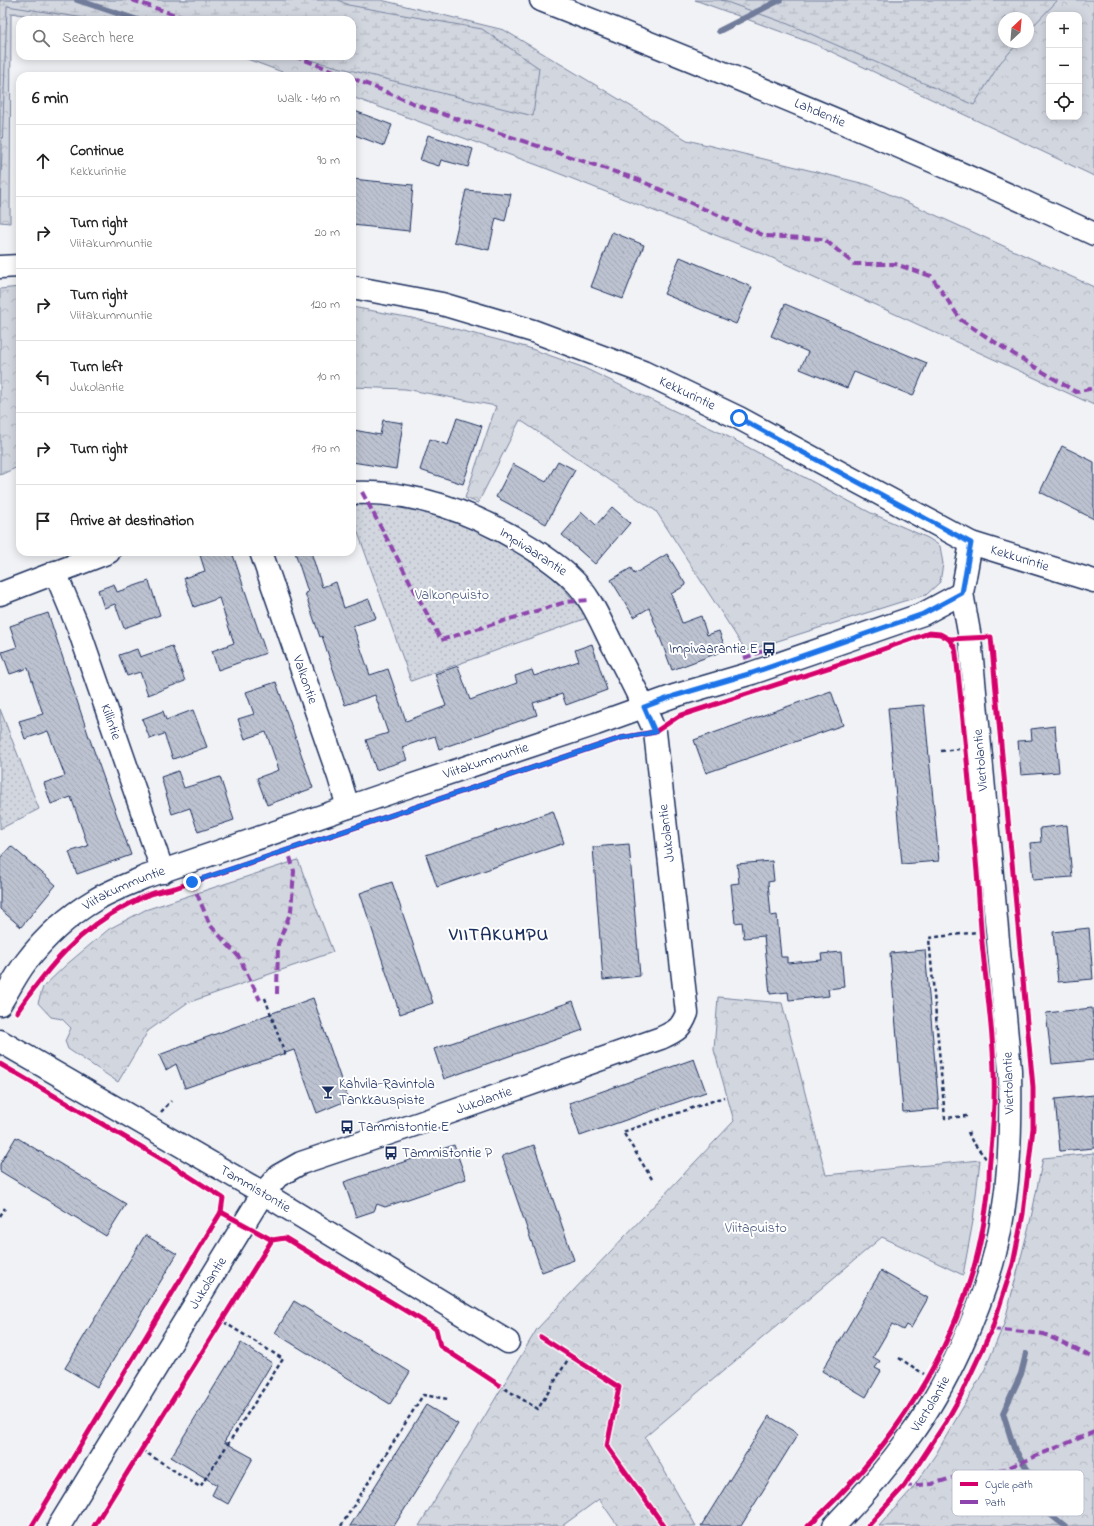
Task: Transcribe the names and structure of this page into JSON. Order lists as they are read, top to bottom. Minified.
{"streets":{"main road":["Lahdentie","Kekkurintie","Impivaarantie","Valkontie","Killintie","Viertolantie","Viitakummuntie","Jukolantie","Tammistontie"]},"crossings":[["Impivaarantie","Viitakummuntie"],["Impivaarantie","Jukolantie"],["Valkontie","Viitakummuntie"],["Killintie","Viitakummuntie"],["Viertolantie","Viitakummuntie"],["Viitakummuntie","Jukolantie"],["Jukolantie","Tammistontie"]],"districts":["VIITAKUMPU"],"parks":["Valkonpuisto","Viitapuisto"],"places":{"bus stop":["Impivaarantie E","Tammistontie E","Tammistontie P"],"bar":["Kahvila-Ravintola Tankkauspiste"]},"legend":["Cycle path","Path"],"north":"top right","page":{"map_buttons":["+","−"],"search":"Search here","heading":["6 min","Walk · 410 m"],"list":[["Continue","Kekkurintie","90 m"],["Turn right","Viitakummuntie","20 m"],["Turn right","Viitakummuntie","120 m"],["Turn left","Jukolantie","10 m"],["Turn right","170 m"],"Arrive at destination"]}}
